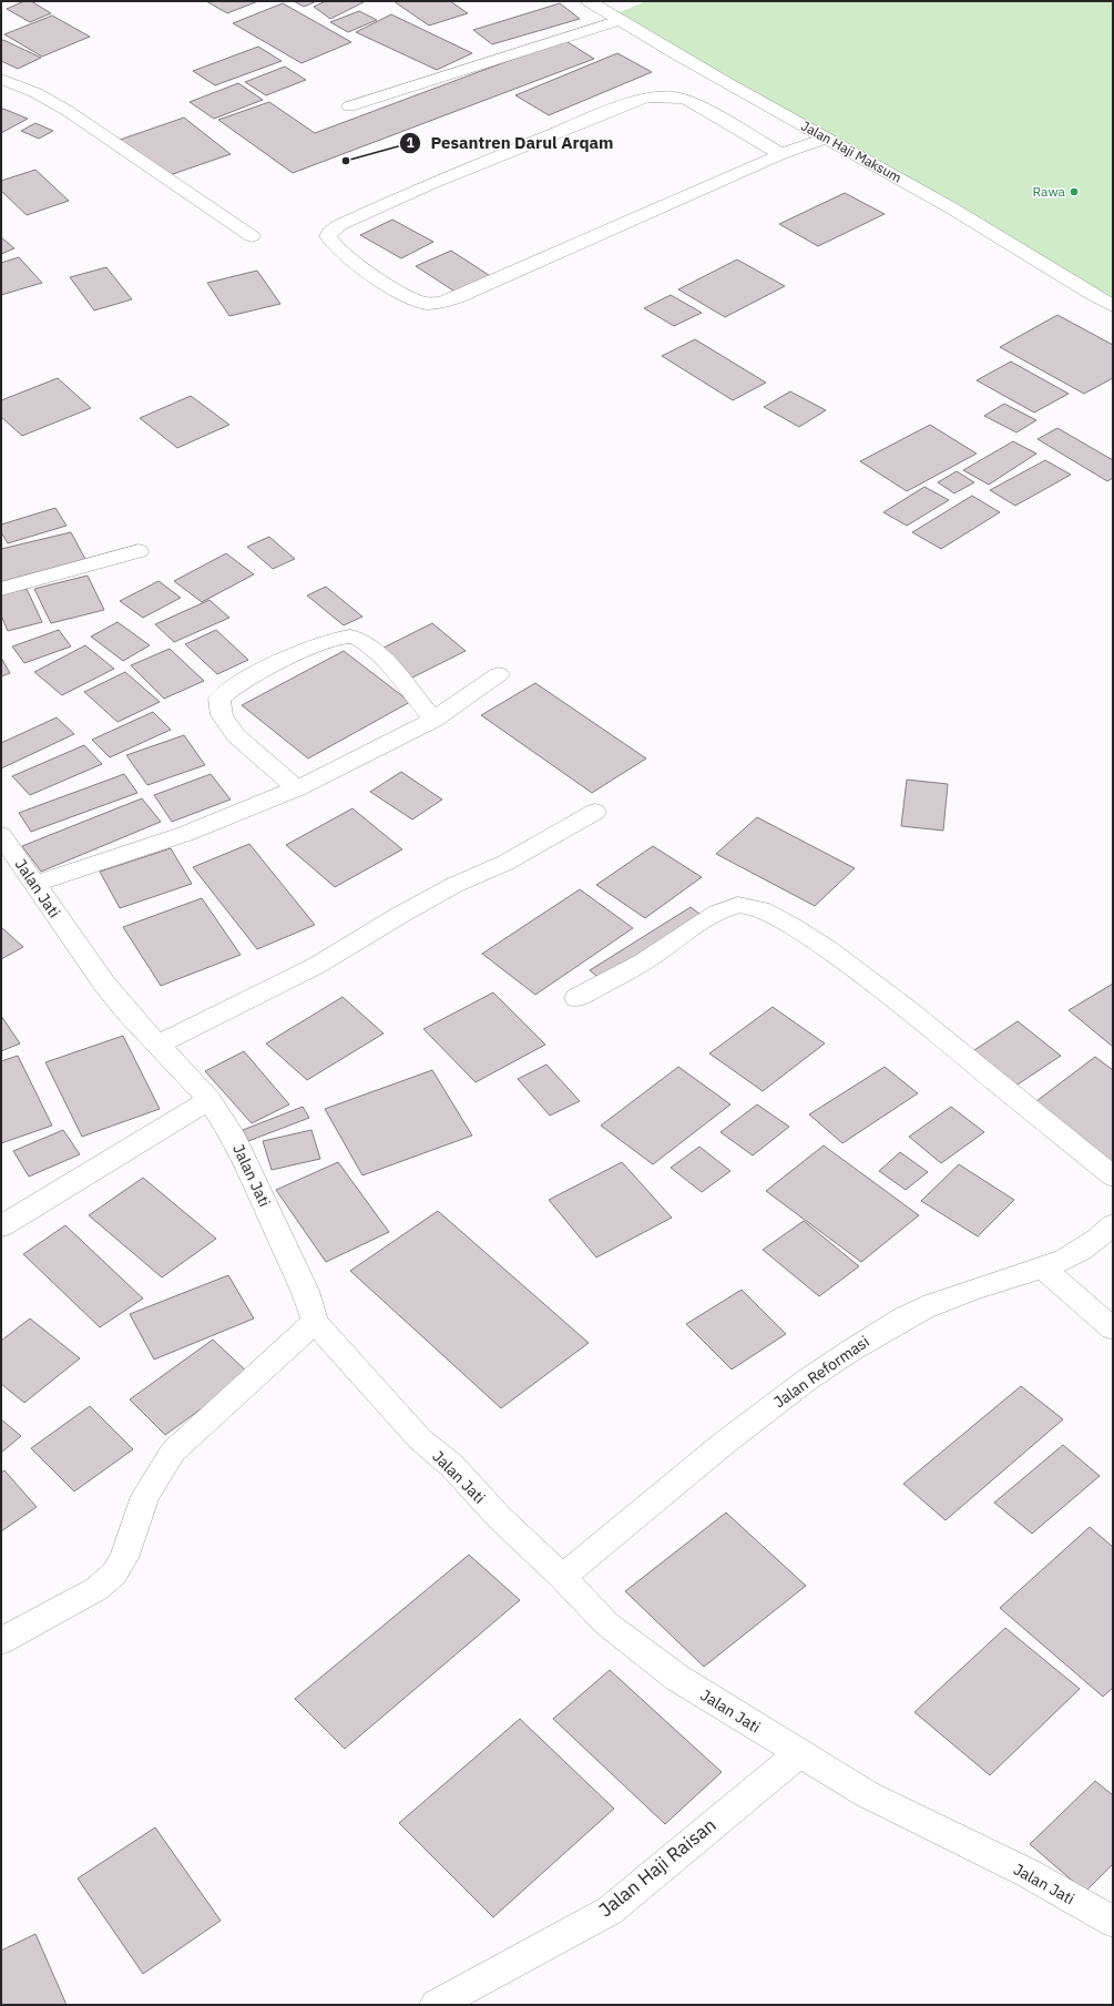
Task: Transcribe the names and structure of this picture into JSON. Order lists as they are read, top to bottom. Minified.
{"streets":{"street":["Jalan Haji Maksum","Jalan Jati","Jalan Reformasi","Jalan Haji Raisan"]},"crossings":[["Jalan Jati","Jalan Reformasi"],["Jalan Jati","Jalan Haji Raisan"]],"places":["Pesantren Darul Arqam","Rawa"]}
